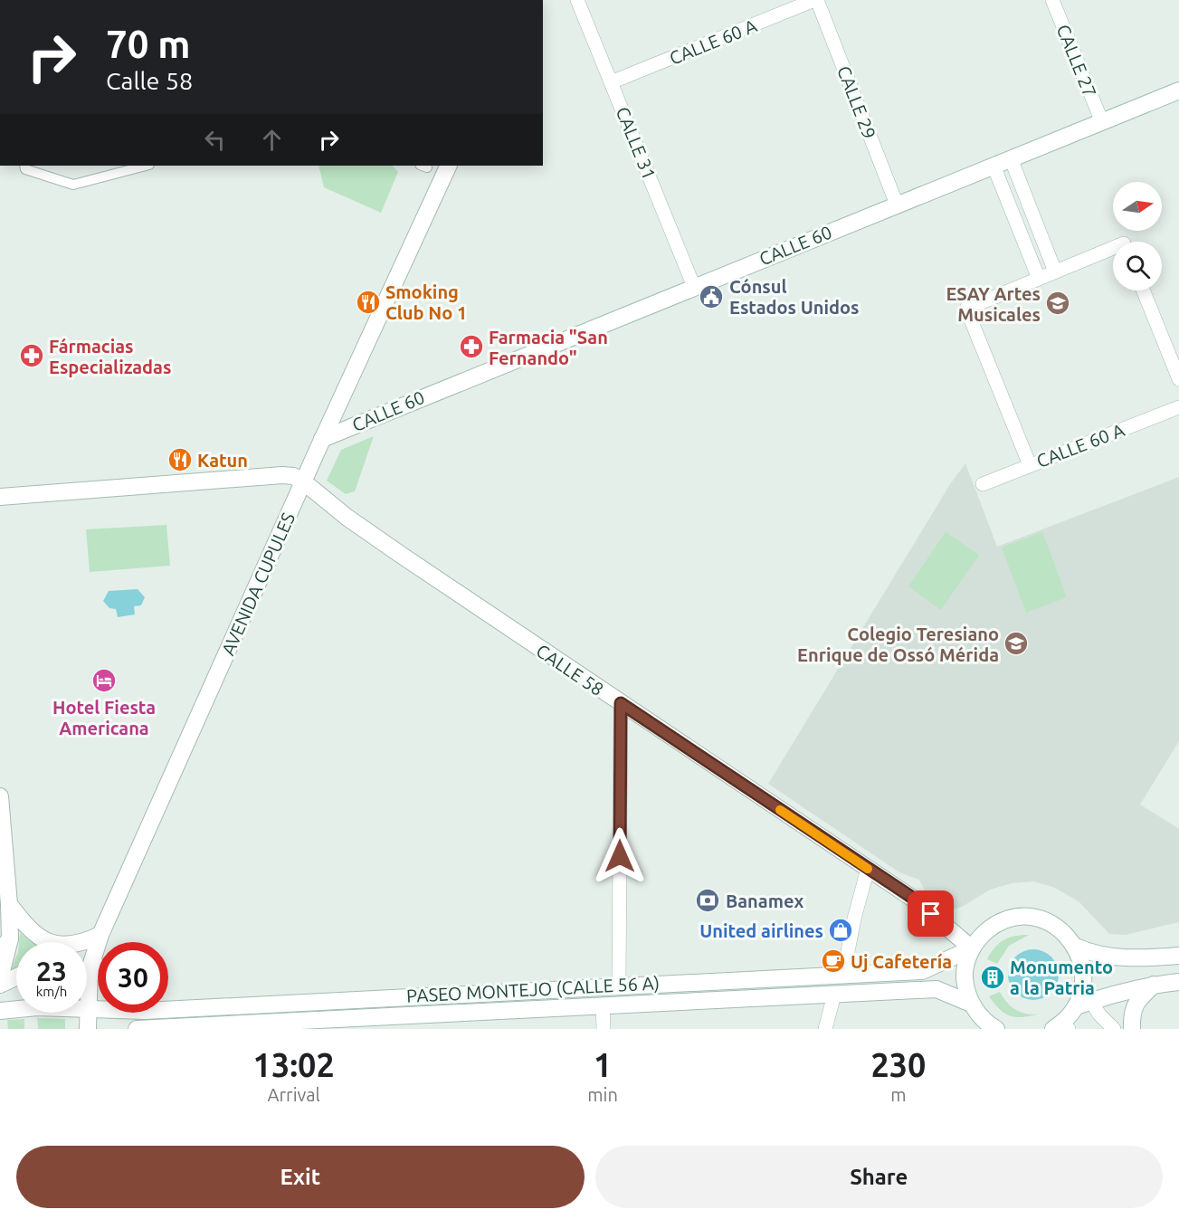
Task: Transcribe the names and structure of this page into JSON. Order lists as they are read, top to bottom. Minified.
{"streets":{"main road":["CALLE 60","AVENIDA CUPULES","CALLE 58","PASEO MONTEJO (CALLE 56 A)"],"street":["CALLE 60 A","CALLE 27","CALLE 29","CALLE 31"]},"crossings":[["CALLE 60 A","CALLE 29"],["CALLE 60 A","CALLE 31"],["CALLE 27","CALLE 60"],["CALLE 29","CALLE 60"],["CALLE 31","CALLE 60"],["CALLE 60","AVENIDA CUPULES"],["AVENIDA CUPULES","CALLE 58"],["AVENIDA CUPULES","PASEO MONTEJO (CALLE 56 A)"],["CALLE 58","PASEO MONTEJO (CALLE 56 A)"]],"places":{"public building":["Cónsul Estados Unidos"],"restaurant":["Smoking Club No 1","Katun"],"school or university":["ESAY Artes Musicales","Colegio Teresiano Enrique de Ossó Mérida"],"pharmacy":["Farmacia \"San Fernando\"","Fármacias Especializadas"],"hotel":["Hotel Fiesta Americana"],"bank":["Banamex"],"shop":["United airlines"],"cafe":["Uj Cafetería"],"building":["Monumento a la Patria"]},"north":"right","page":{"turn":["70 m","Calle 58"],"speed":"23 km/h","limit":"30","eta":["13:02","Arrival","1","min","230","m"],"buttons":["Exit","Share"]}}
